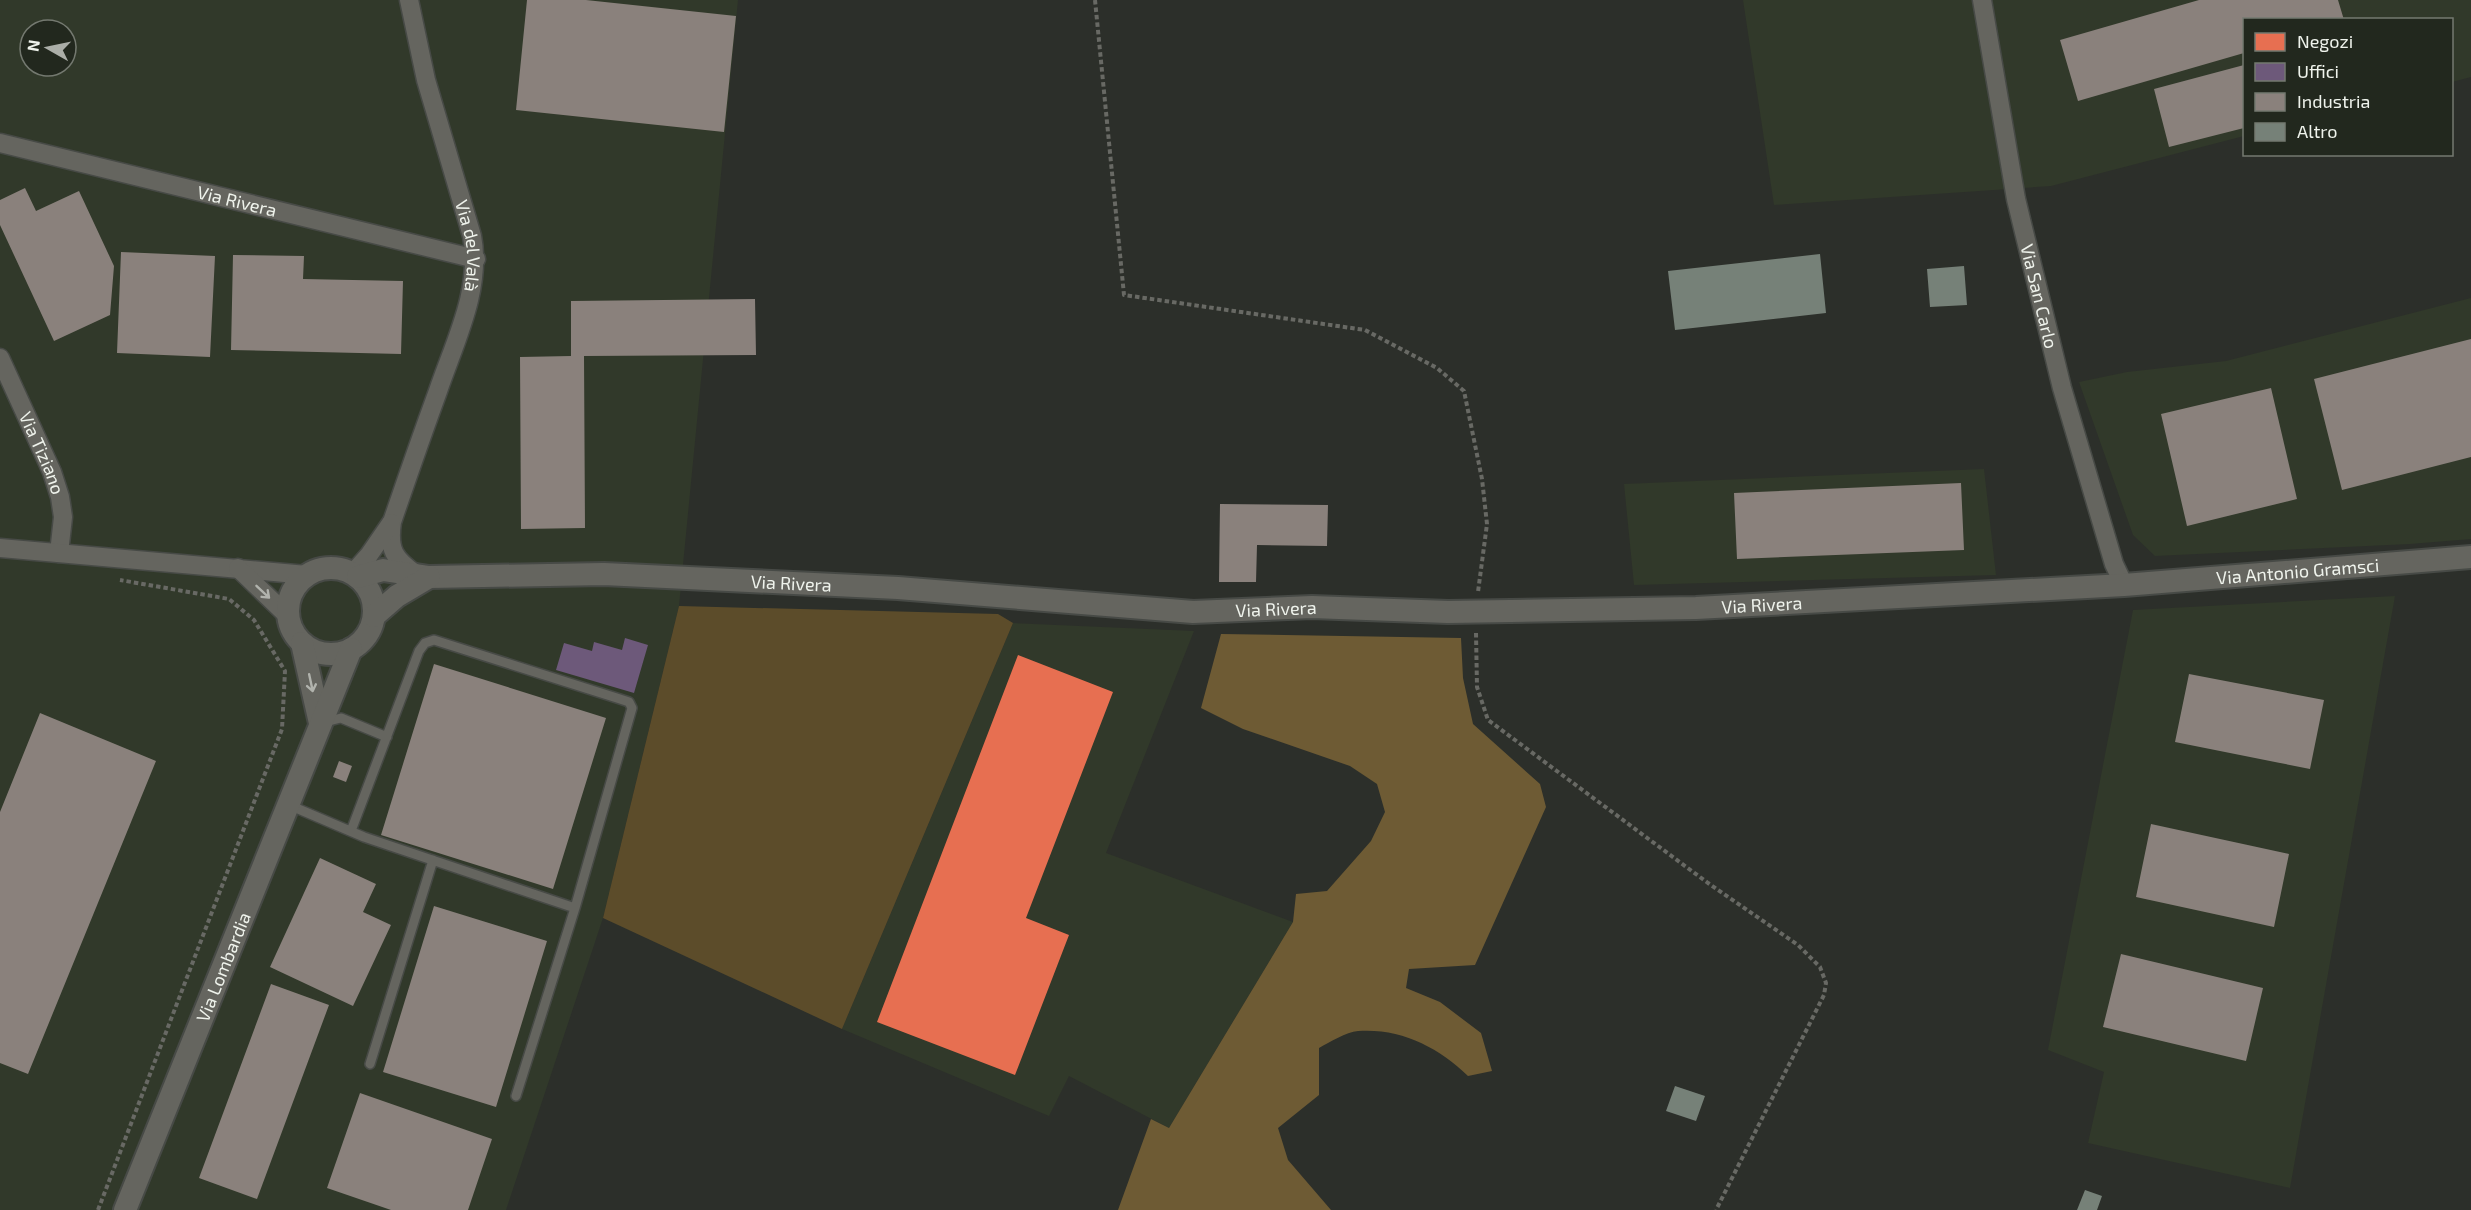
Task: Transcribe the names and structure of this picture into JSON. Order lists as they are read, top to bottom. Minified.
{"streets":{"street":["Via Rivera","Via del Valà","Via San Carlo","Via Tiziano","Via Antonio Gramsci","Via Lombardia"]},"crossings":[["Via Rivera","Via del Valà"],["Via Rivera","Via San Carlo"],["Via Rivera","Via Antonio Gramsci"],["Via Rivera","Via Lombardia"],["Via del Valà","Via Lombardia"],["Via San Carlo","Via Antonio Gramsci"]],"legend":["Negozi","Uffici","Industria","Altro"],"north":"left"}
